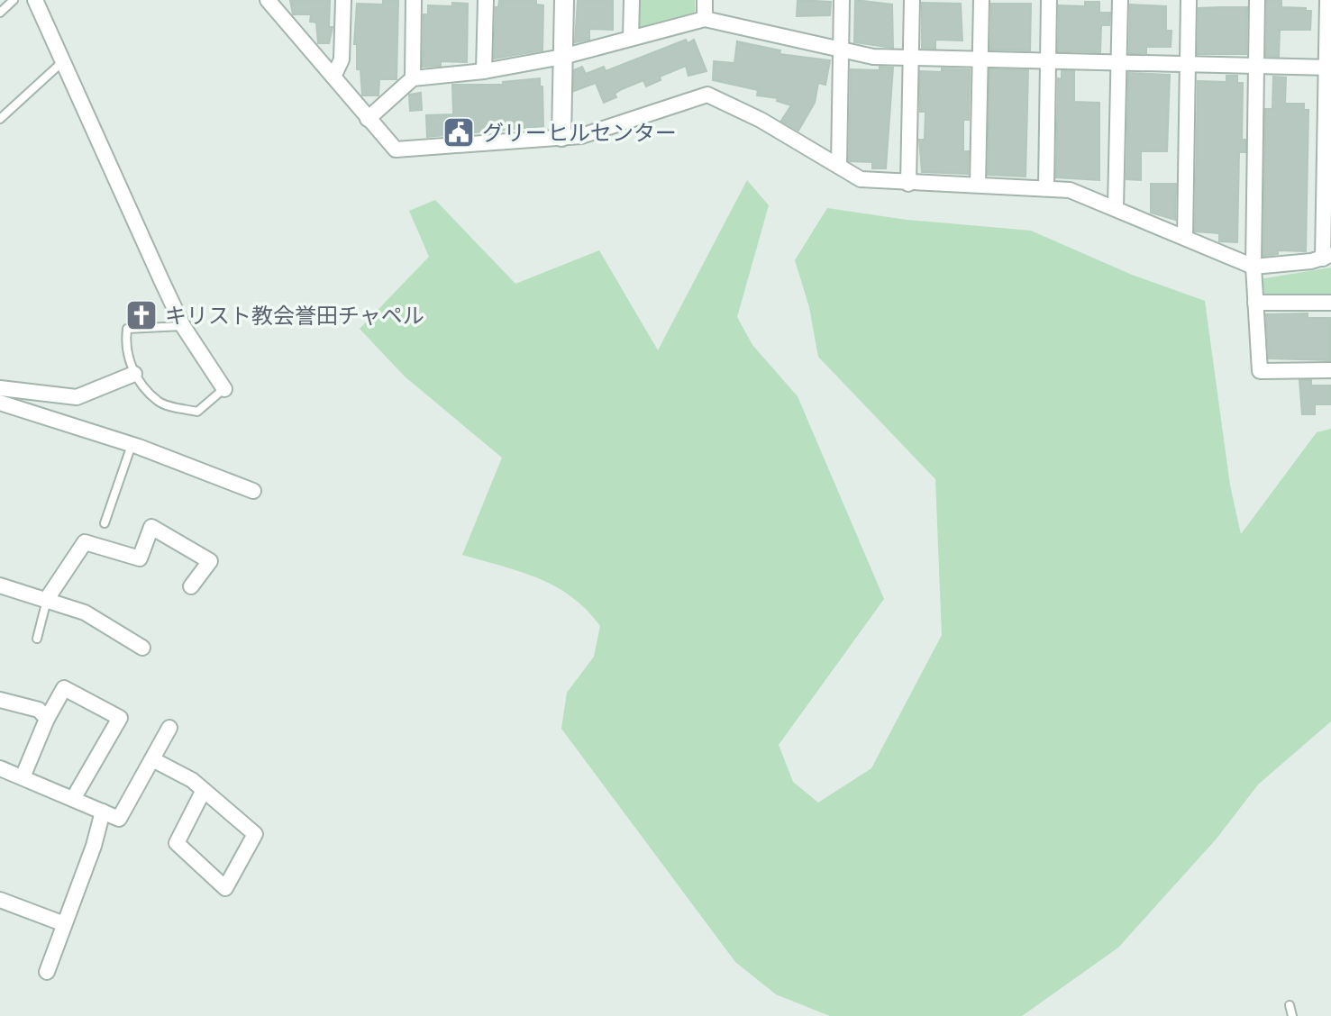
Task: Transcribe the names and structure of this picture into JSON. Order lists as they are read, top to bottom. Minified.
{"places":{"public building":["グリーヒルセンター"],"church":["キリスト教会誉田チャペル"]}}
